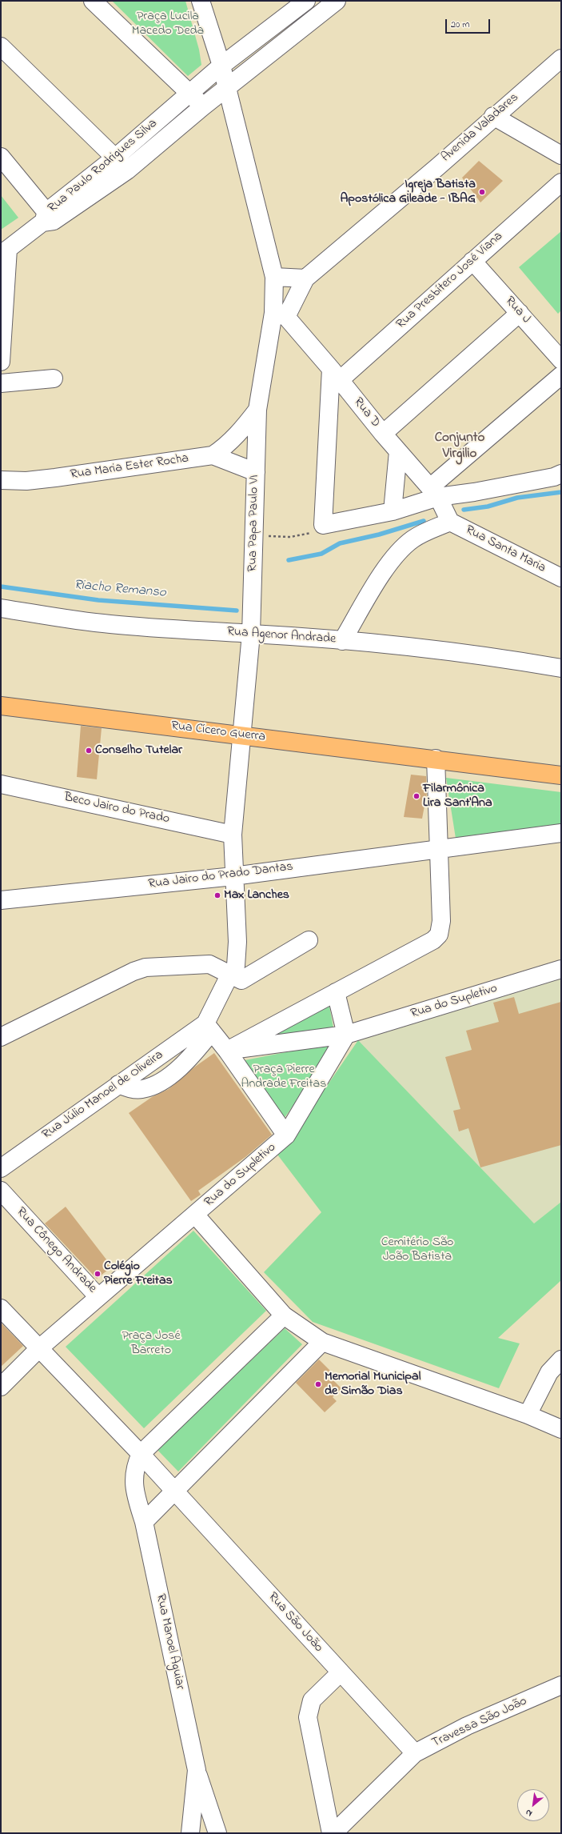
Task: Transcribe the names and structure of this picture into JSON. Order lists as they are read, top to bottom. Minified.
{"streets":{"main road":["Rua Cícero Guerra"],"street":["Avenida Valadares","Rua Paulo Rodrigues Silva","Rua Presbítero José Viana","Rua J","Rua D","Rua Maria Ester Rocha","Rua Papa Paulo VI","Rua Santa Maria","Rua Agenor Andrade","Beco Jairo do Prado","Rua Jairo do Prado Dantas","Rua do Supletivo","Rua Júlio Manoel de Oliveira","Rua Cônego Andrade","Rua São João","Rua Manoel Aguiar","Travessa São João"]},"crossings":[["Rua Presbítero José Viana","Rua J"],["Rua Presbítero José Viana","Rua D"],["Rua D","Rua Papa Paulo VI"],["Rua D","Rua Santa Maria"],["Rua Maria Ester Rocha","Rua Papa Paulo VI"],["Rua Papa Paulo VI","Rua Agenor Andrade"],["Rua Papa Paulo VI","Rua Cícero Guerra"],["Rua Papa Paulo VI","Beco Jairo do Prado"],["Rua Papa Paulo VI","Rua Jairo do Prado Dantas"],["Rua Papa Paulo VI","Rua Júlio Manoel de Oliveira"],["Rua São João","Travessa São João"]],"districts":["Conjunto Virgilio"],"water":["Riacho Remanso"],"parks":["Praça Lucila Macedo Deda","Praça Pierre Andrade Freitas","Cemitério São João Batista","Praça José Barreto"],"places":["Igreja Batista Apostólica Gileade - IBAG","Conselho Tutelar","Filarmônica Lira Sant'Ana","Max Lanches","Colégio Pierre Freitas","Memorial Municipal de Simão Dias"],"scale_bar":"20 m","north":"bottom left"}
